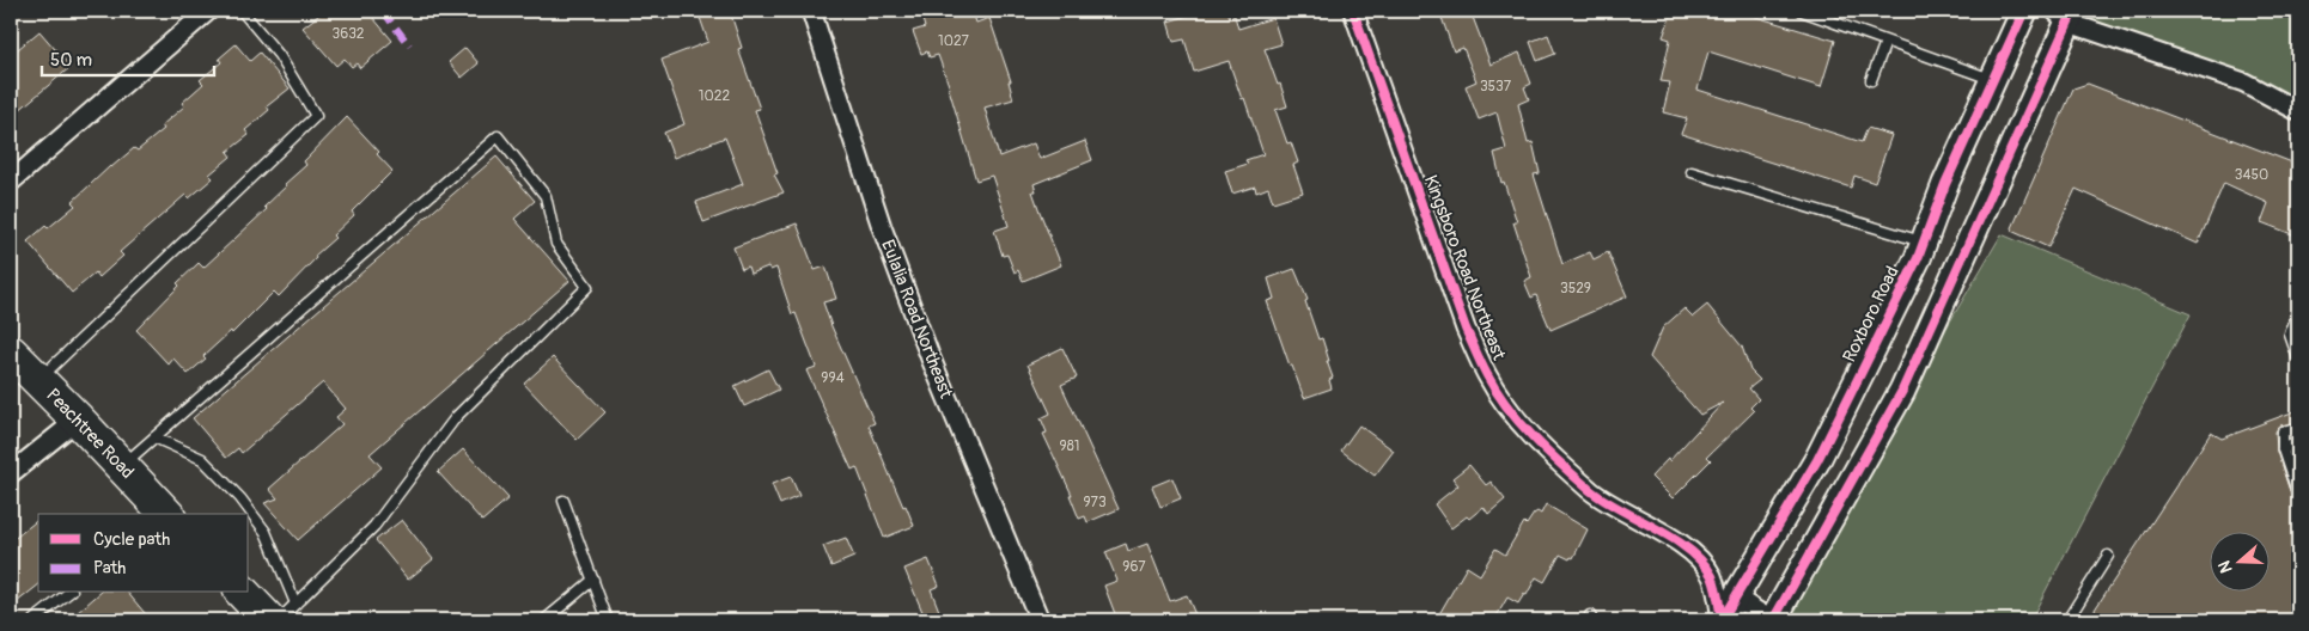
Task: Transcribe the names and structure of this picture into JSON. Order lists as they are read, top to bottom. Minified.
{"streets":{"highway":["Peachtree Road"],"main road":["Roxboro Road"],"street":["Kingsboro Road Northeast","Eulalia Road Northeast"]},"crossings":[["Kingsboro Road Northeast","Roxboro Road"]],"house_numbers":["3632","1027","3537","1022","3450","3529","994","981","973","967"],"legend":["Cycle path","Path"],"scale_bar":"50 m","north":"left"}
